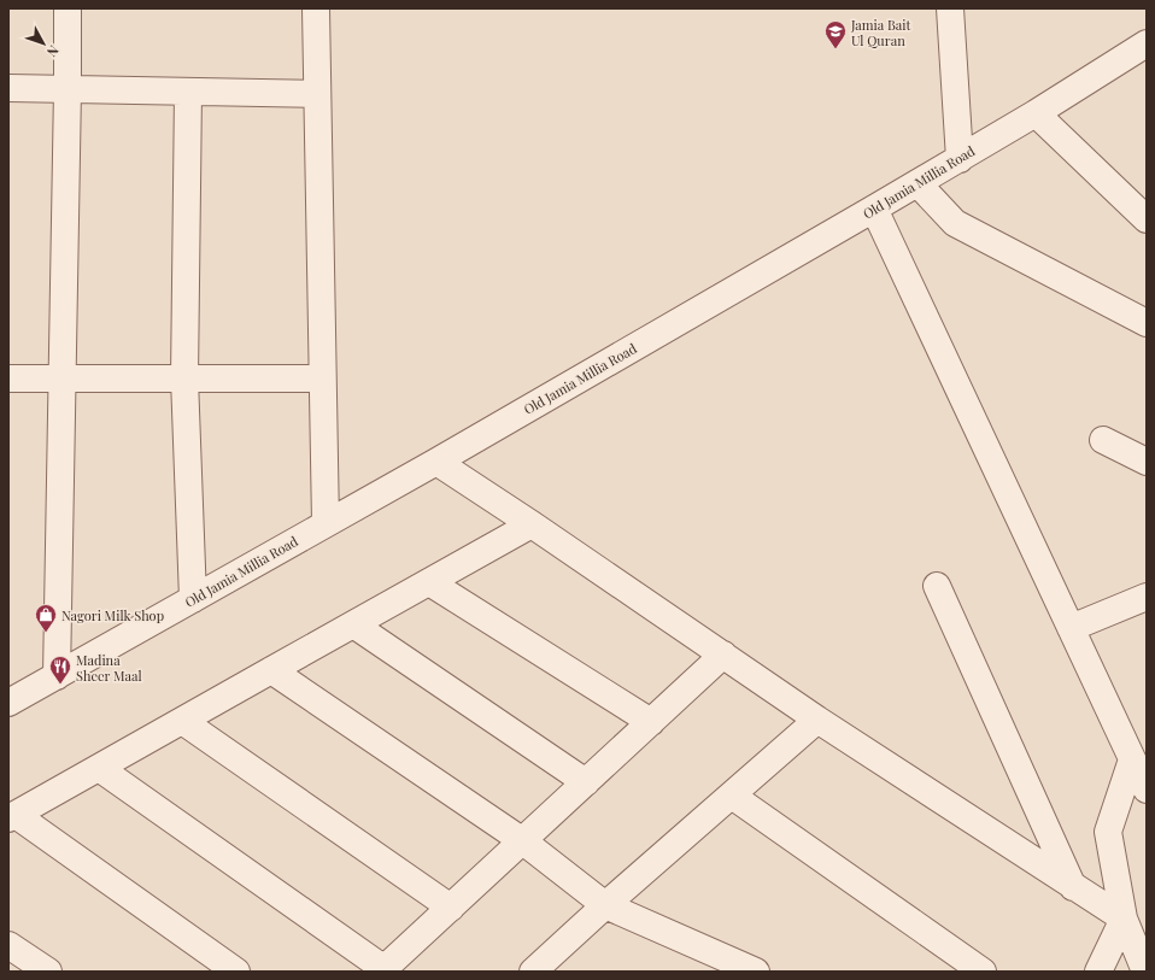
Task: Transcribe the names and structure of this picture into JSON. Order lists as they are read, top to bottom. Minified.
{"streets":{"street":["Old Jamia Millia Road"]},"places":{"school or university":["Jamia Bait Ul Quran"],"shop":["Nagori Milk Shop"],"restaurant":["Madina Sheer Maal"]},"north":"bottom right"}
